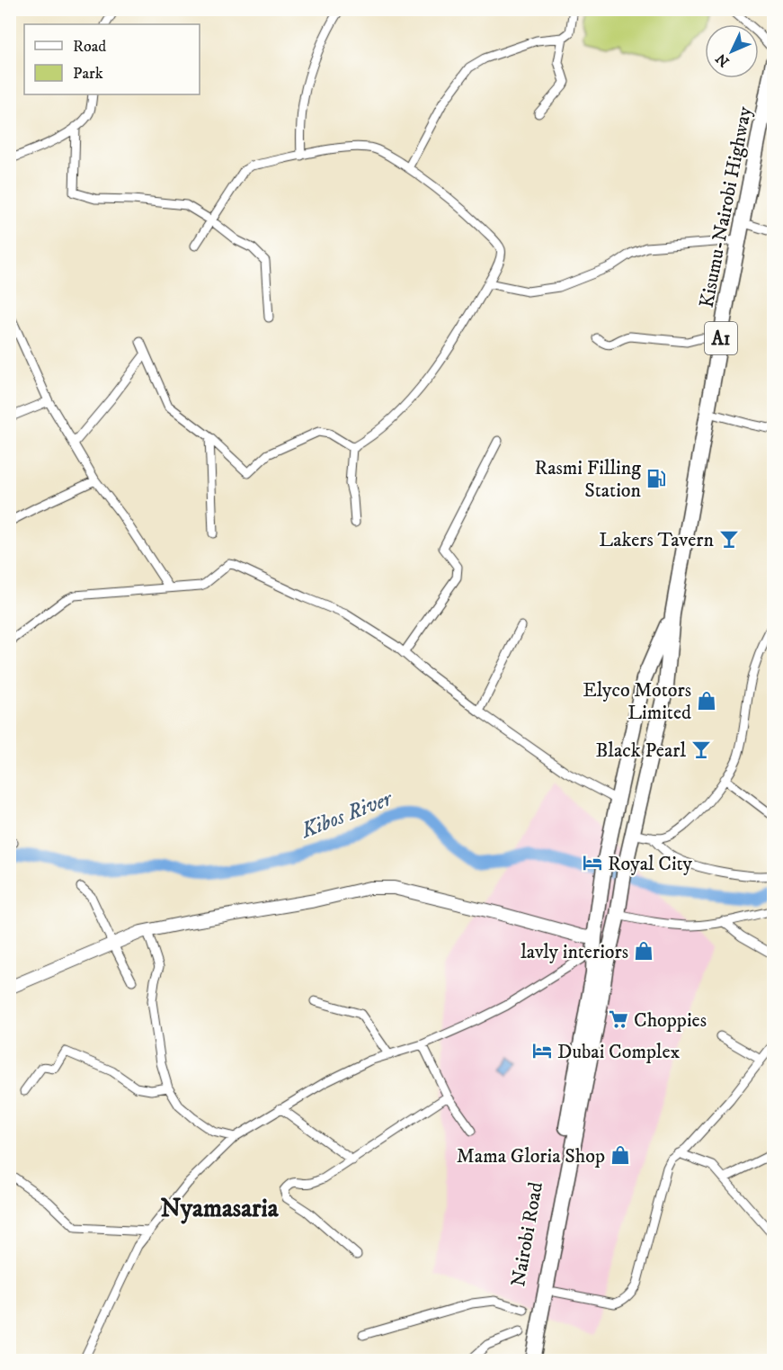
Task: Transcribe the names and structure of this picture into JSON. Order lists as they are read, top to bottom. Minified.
{"streets":{"highway":["Kisumu-Nairobi Highway","A1","Nairobi Road"]},"crossings":[["Kisumu-Nairobi Highway","A1"],["A1","Nairobi Road"]],"districts":["Nyamasaria"],"water":["Kibos River"],"places":{"fuel station":["Rasmi Filling Station"],"bar":["Lakers Tavern","Black Pearl"],"shop":["Elyco Motors Limited","lavly interiors","Mama Gloria Shop"],"hotel":["Royal City","Dubai Complex"],"supermarket":["Choppies"]},"legend":["Road","Park"],"north":"bottom left"}
